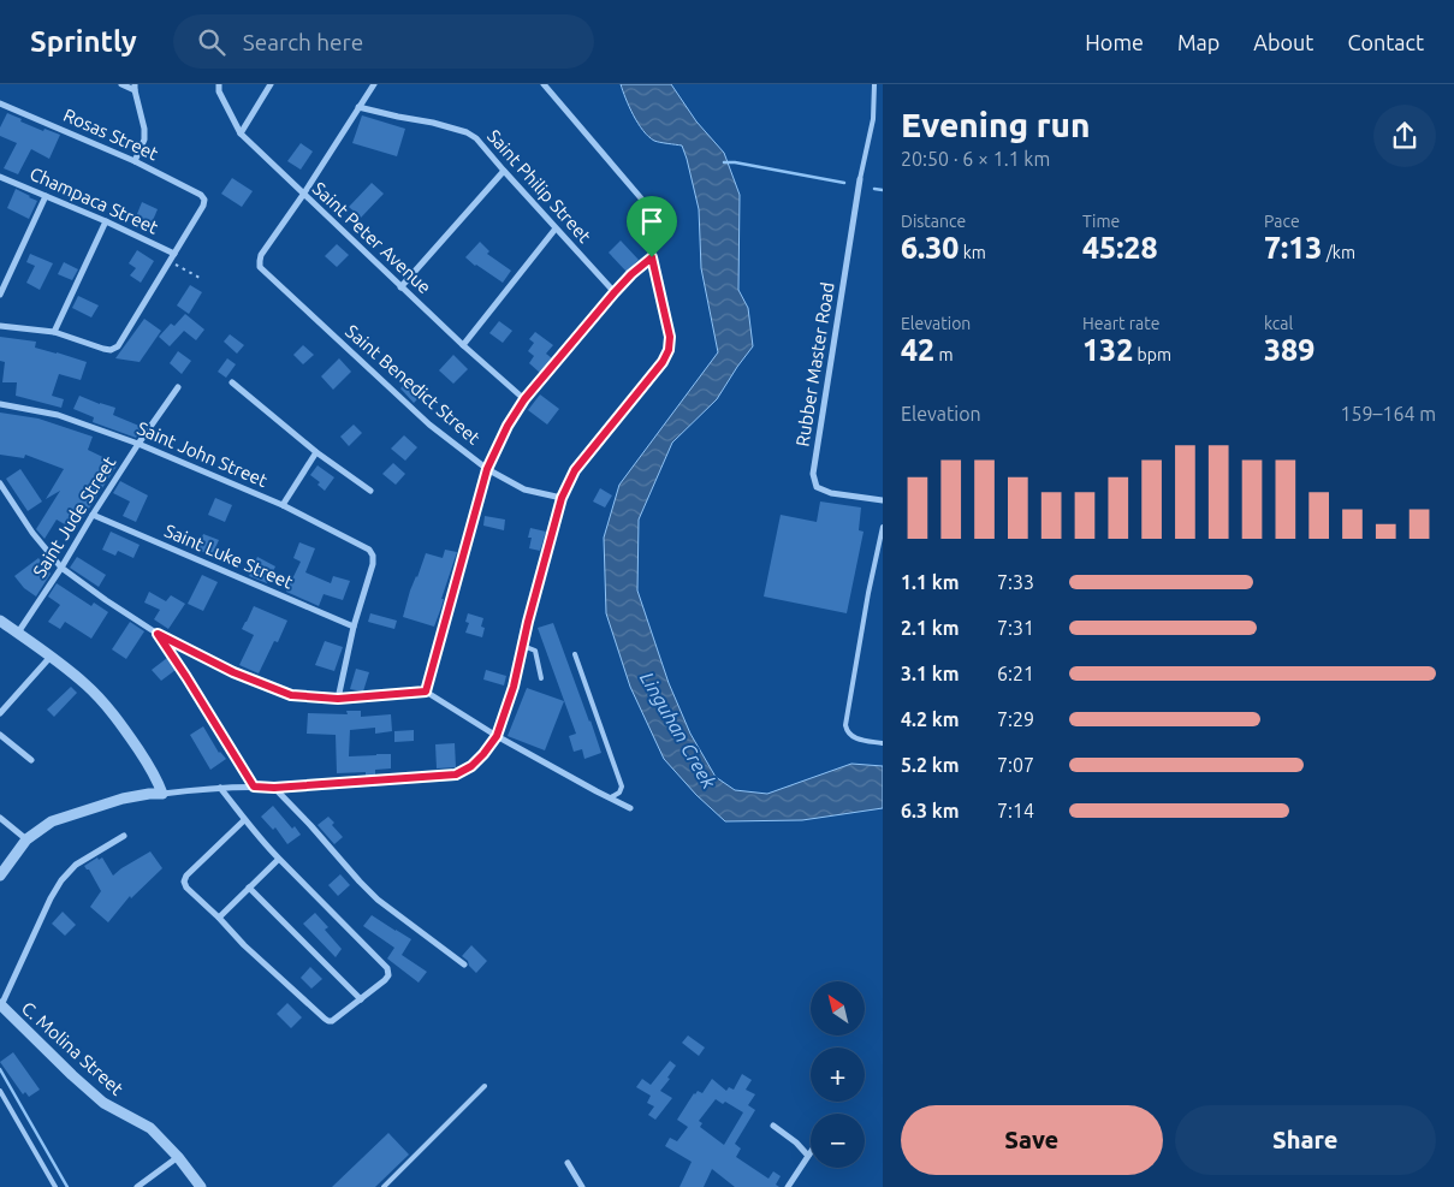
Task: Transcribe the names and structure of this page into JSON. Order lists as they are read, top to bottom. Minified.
{"streets":{"street":["Rosas Street","Saint Philip Street","Champaca Street","Saint Peter Avenue","Rubber Master Road","Saint Benedict Street","Saint John Street","Saint Jude Street","Saint Luke Street","C. Molina Street"]},"crossings":[["Rosas Street","Champaca Street"],["Saint Peter Avenue","Saint Benedict Street"],["Saint John Street","Saint Jude Street"],["Saint John Street","Saint Luke Street"],["Saint Jude Street","Saint Luke Street"]],"water":["Linguhan Creek"],"north":"top left","page":{"header":"Sprintly","search":"Search here","nav":["Home","Map","About","Contact"],"heading":["Evening run","20:50 · 6 × 1.1 km"],"stats":[["Distance","6.30 km"],["Time","45:28"],["Pace","7:13 /km"],["Elevation","42 m"],["Heart rate","132 bpm"],["kcal","389"]],"chart":["Elevation","159–164 m"],"list":[{"name":"1.1 km","note":"7:33"},{"name":"2.1 km","note":"7:31"},{"name":"3.1 km","note":"6:21"},{"name":"4.2 km","note":"7:29"},{"name":"5.2 km","note":"7:07"},{"name":"6.3 km","note":"7:14"}],"map_buttons":["+","−"],"buttons":["Save","Share"]}}
